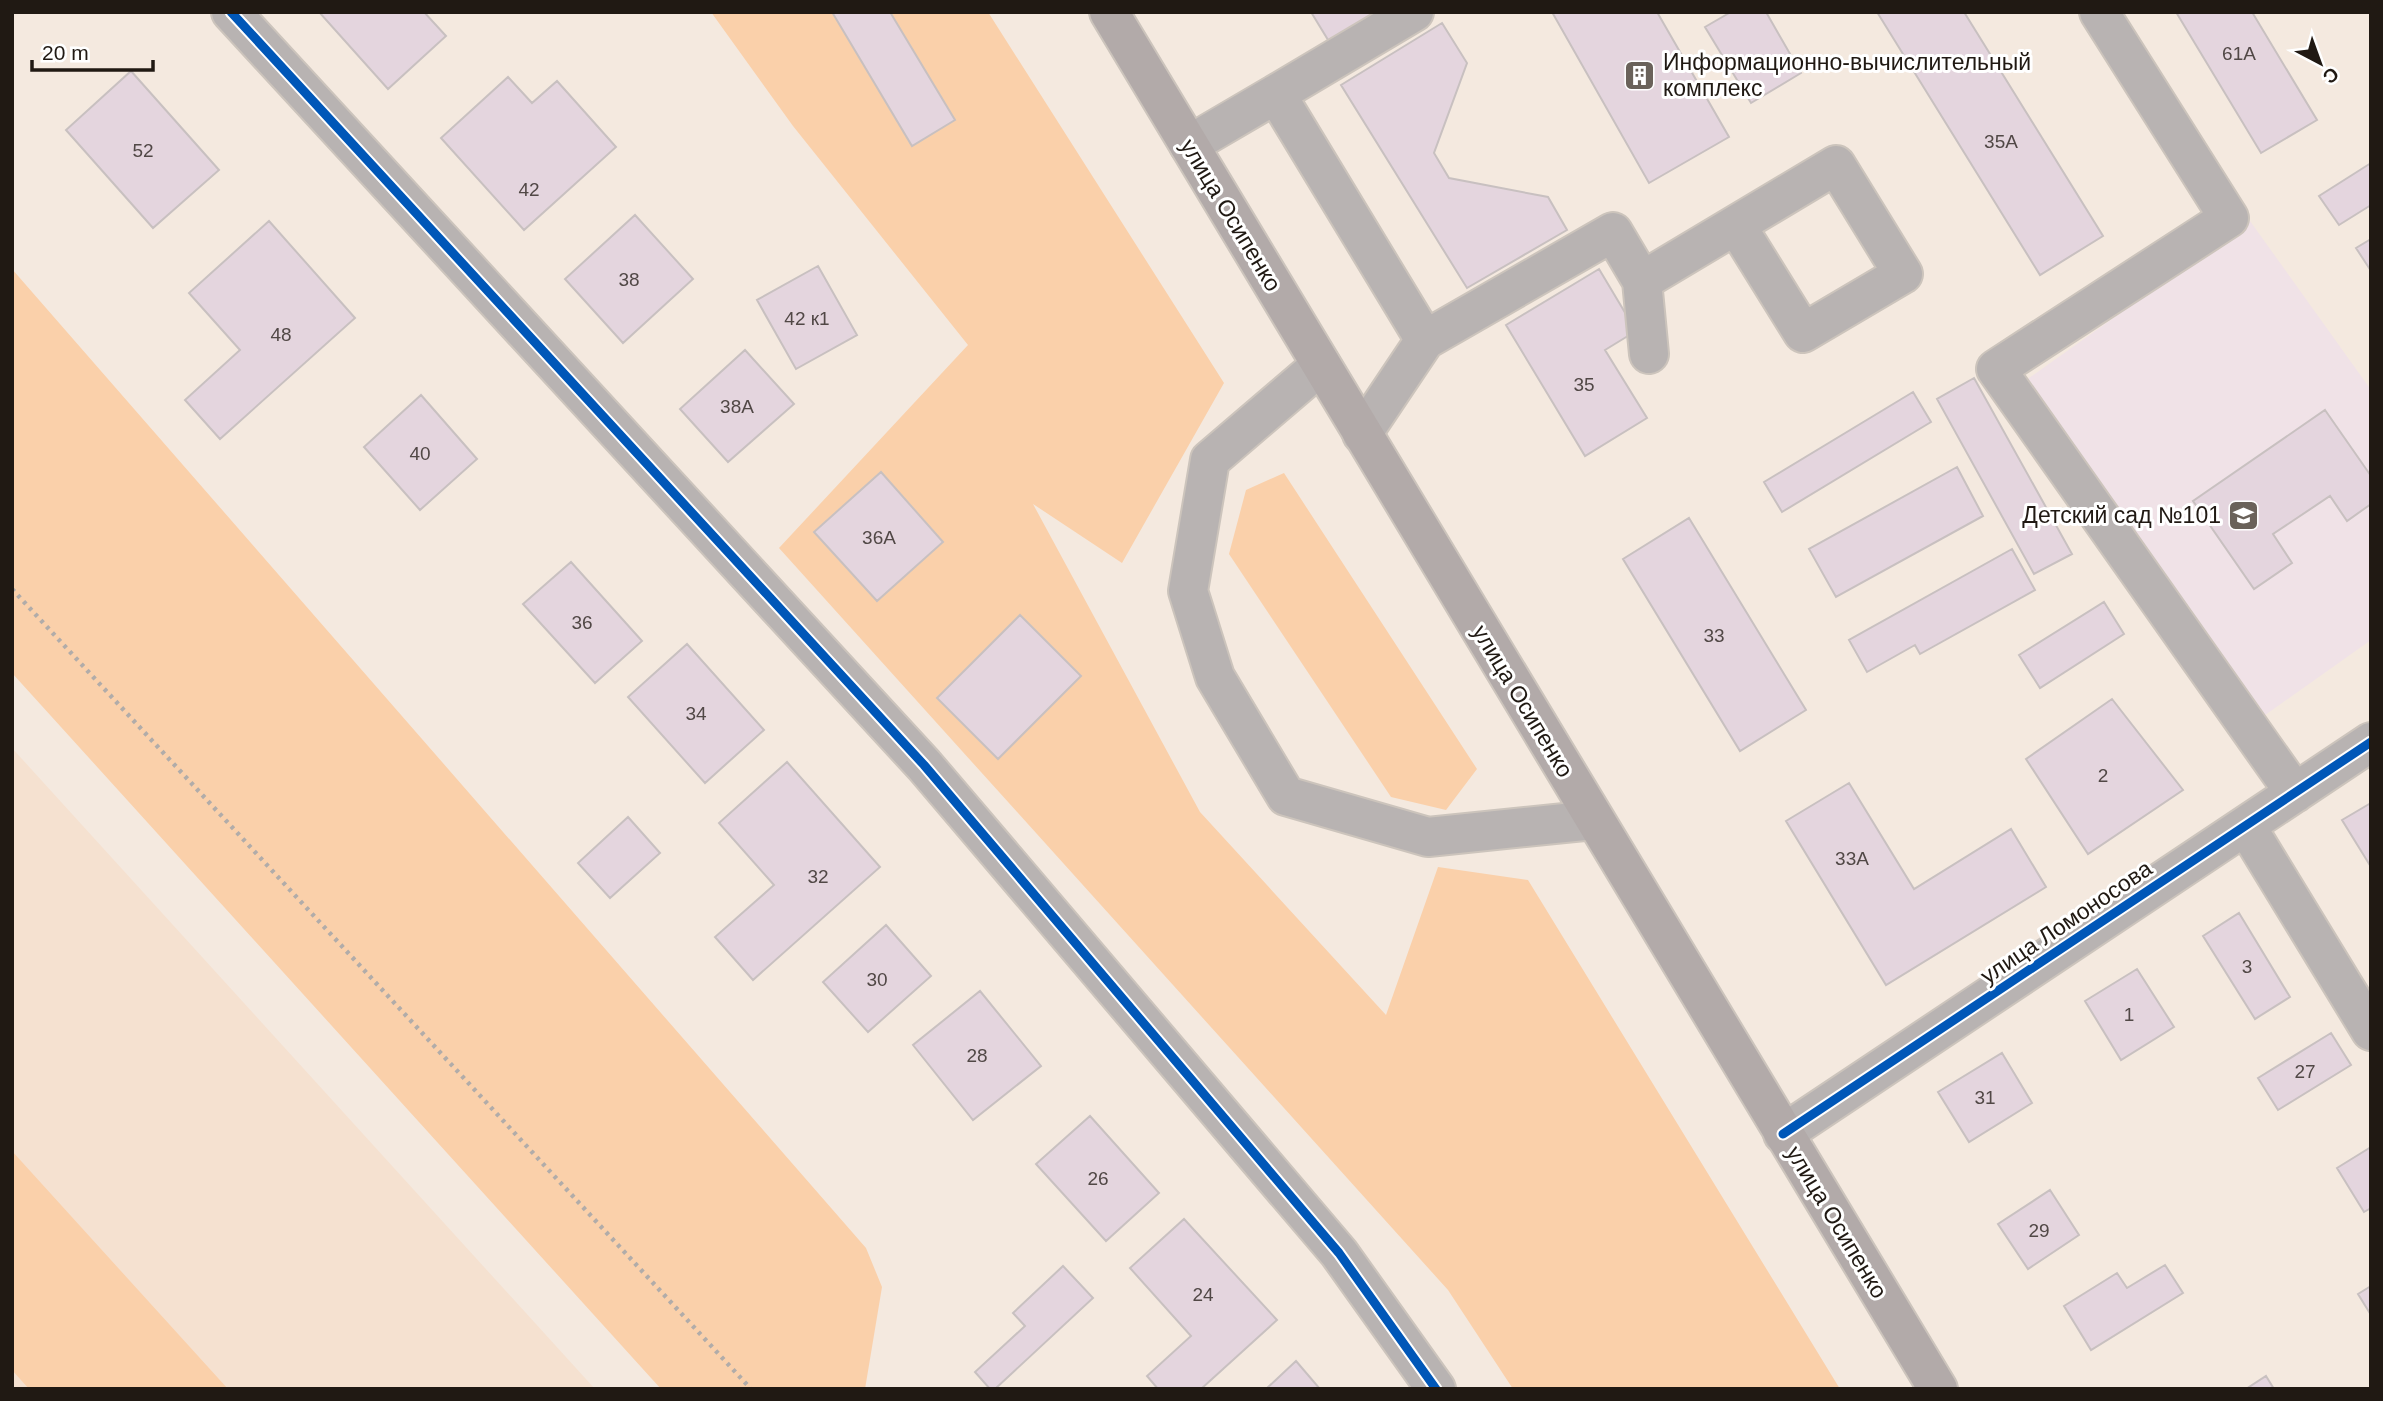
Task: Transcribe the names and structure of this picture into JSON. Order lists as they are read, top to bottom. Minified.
{"streets":{"main road":["улица Осипенко"],"street":["улица Ломоносова"]},"crossings":[["улица Осипенко","улица Ломоносова"]],"places":{"building":["Информационно-вычислительный комплекс"],"school or university":["Детский сад №101"]},"house_numbers":["61А","35А","52","42","38","42 к1","48","35","38А","40","36А","36","33","34","2","33А","32","3","30","1","28","27","31","26","29","24"],"scale_bar":"20 m","north":"bottom right"}
